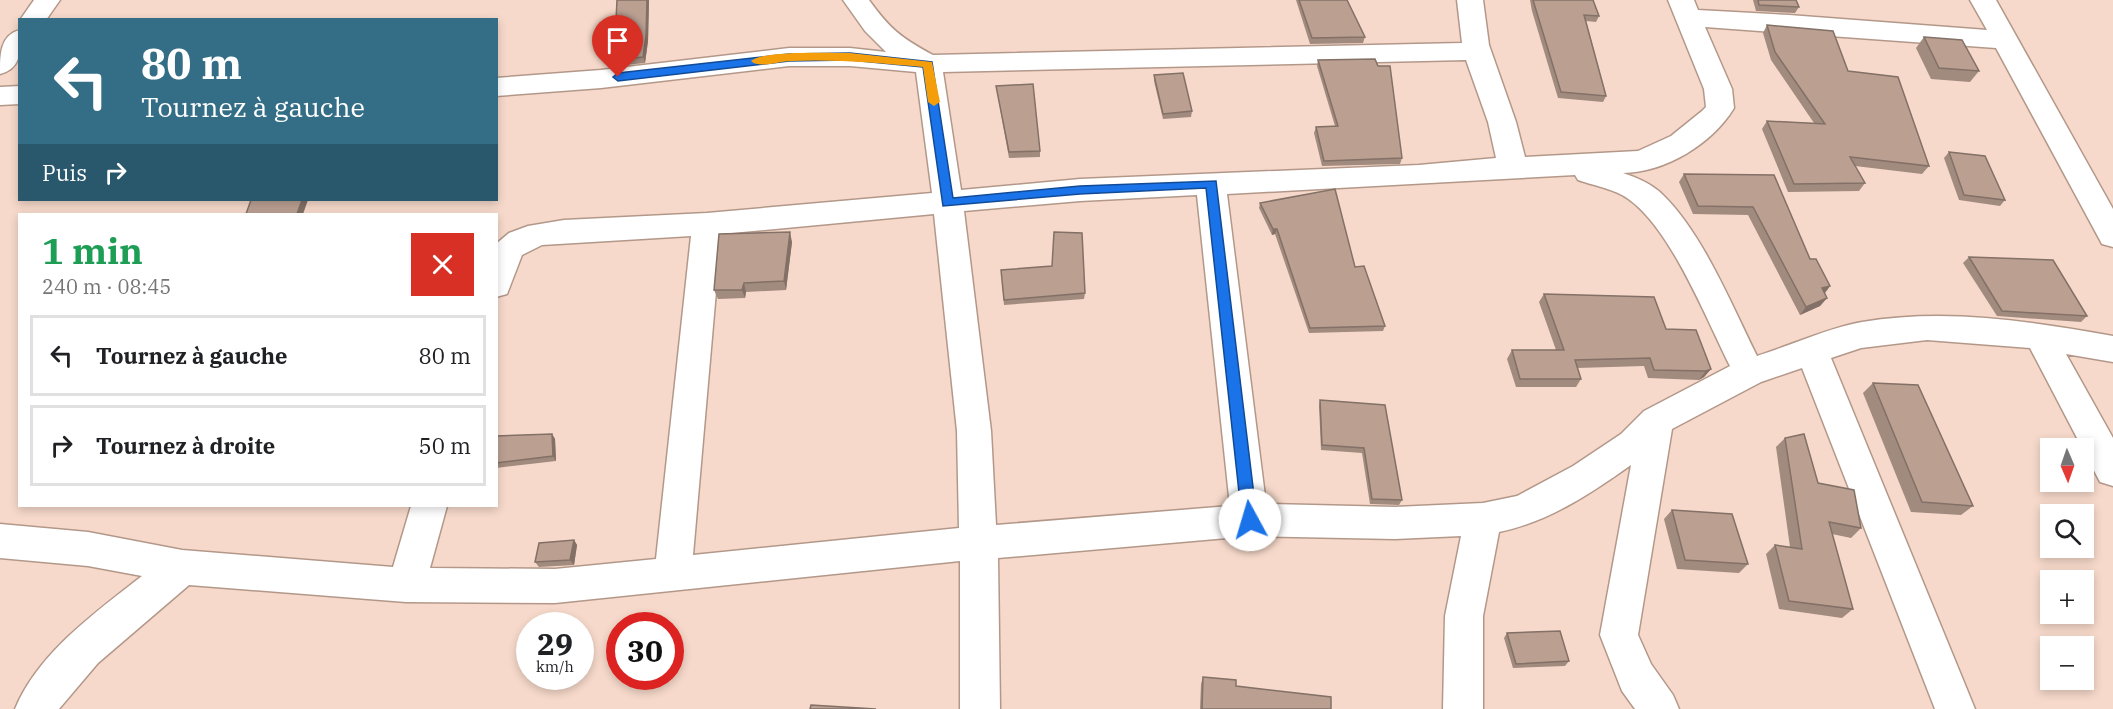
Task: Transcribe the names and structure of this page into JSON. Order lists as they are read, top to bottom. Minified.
{"north":"bottom","page":{"turn":["80 m","Tournez à gauche"],"then":"Puis","heading":["1 min","240 m · 08:45"],"list":[{"name":"Tournez à gauche","value":"80 m"},{"name":"Tournez à droite","value":"50 m"}],"map_buttons":["+","−"],"speed":"29 km/h","limit":"30"}}
